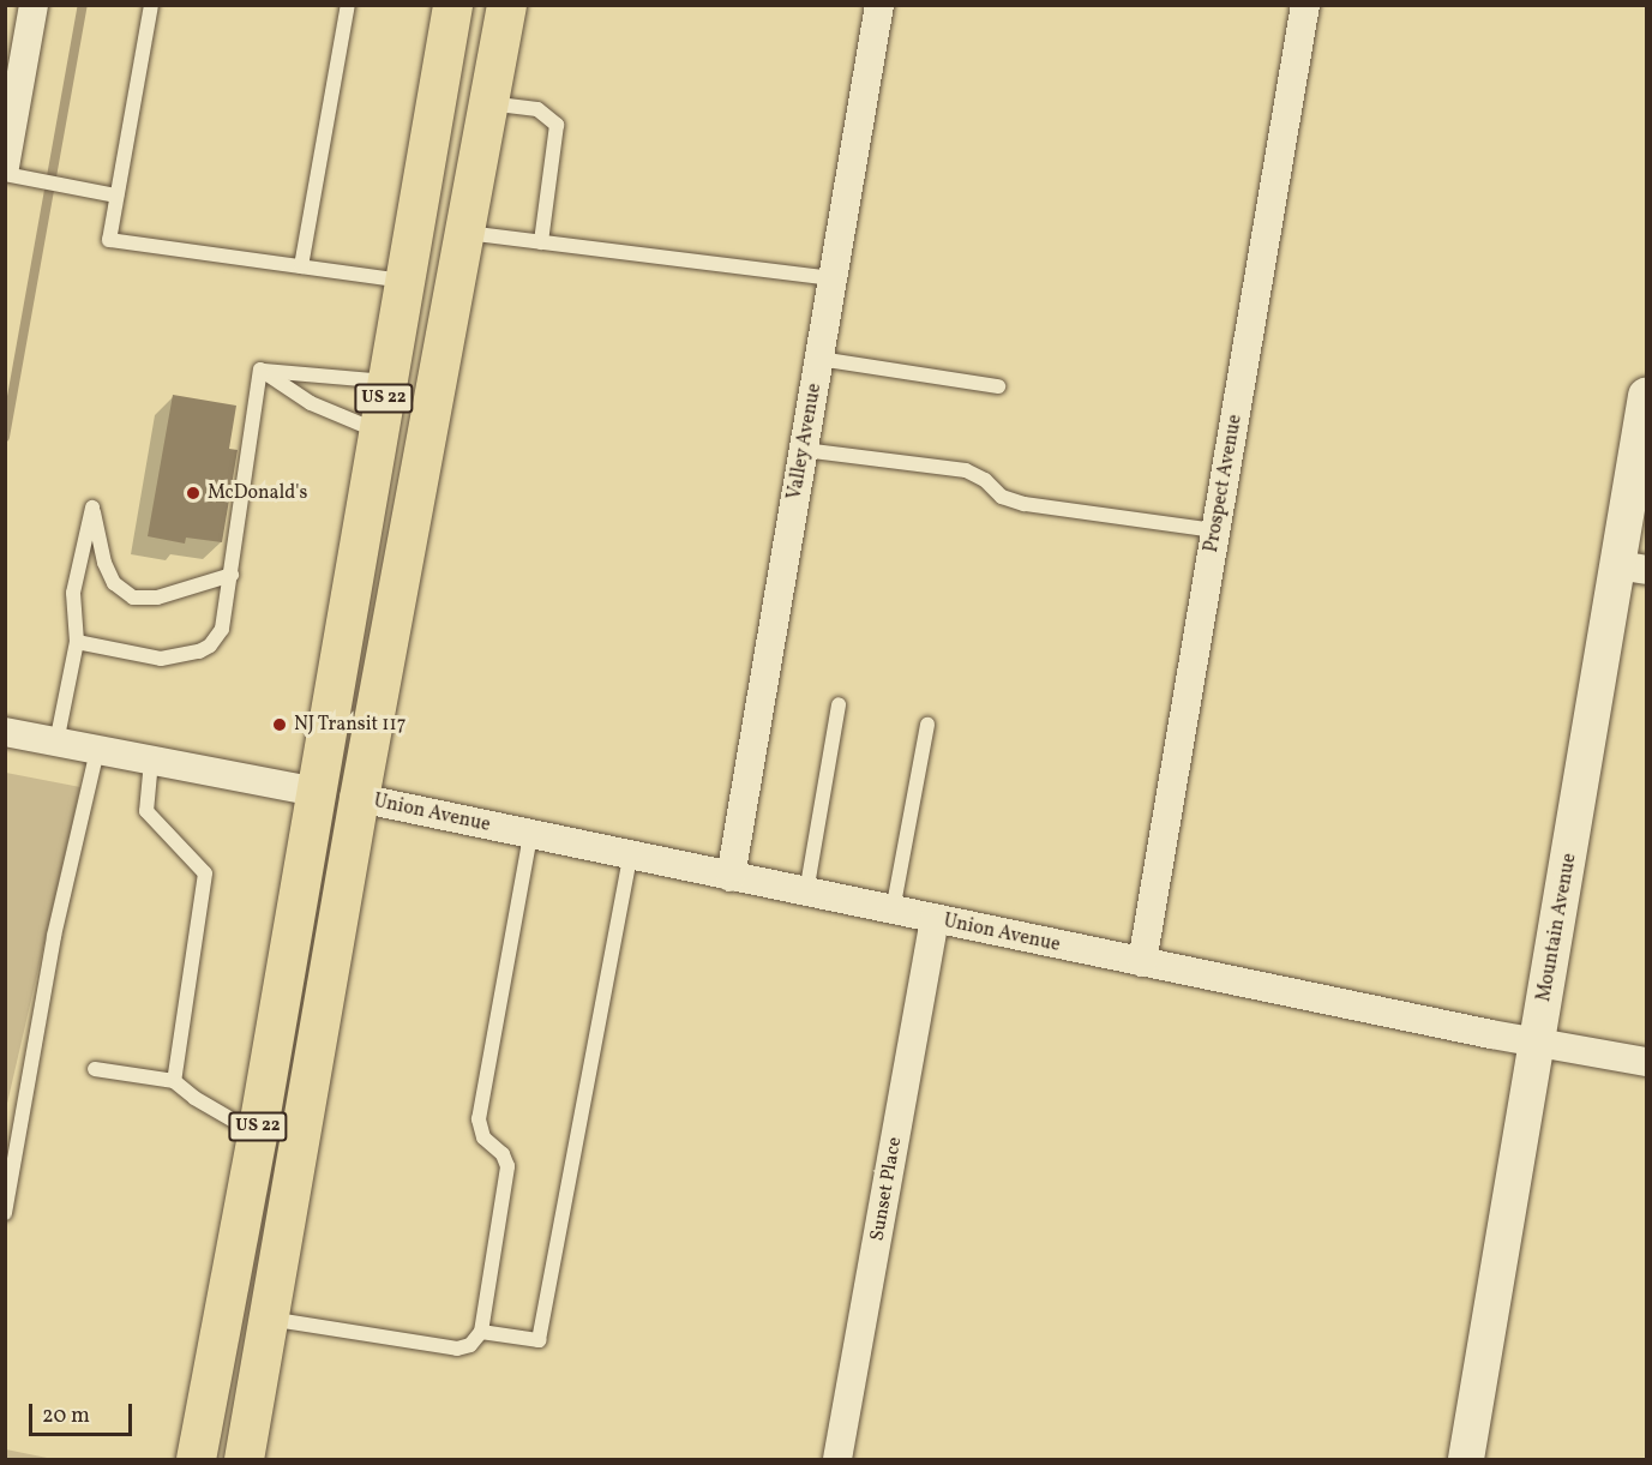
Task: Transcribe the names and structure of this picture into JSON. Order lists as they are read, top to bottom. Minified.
{"streets":{"highway":["US 22"],"street":["Valley Avenue","Prospect Avenue","Union Avenue","Mountain Avenue","Sunset Place"]},"crossings":[["US 22","Union Avenue"],["Valley Avenue","Union Avenue"],["Prospect Avenue","Union Avenue"],["Union Avenue","Mountain Avenue"],["Union Avenue","Sunset Place"]],"places":["McDonald's","NJ Transit 117"],"scale_bar":"20 m"}
